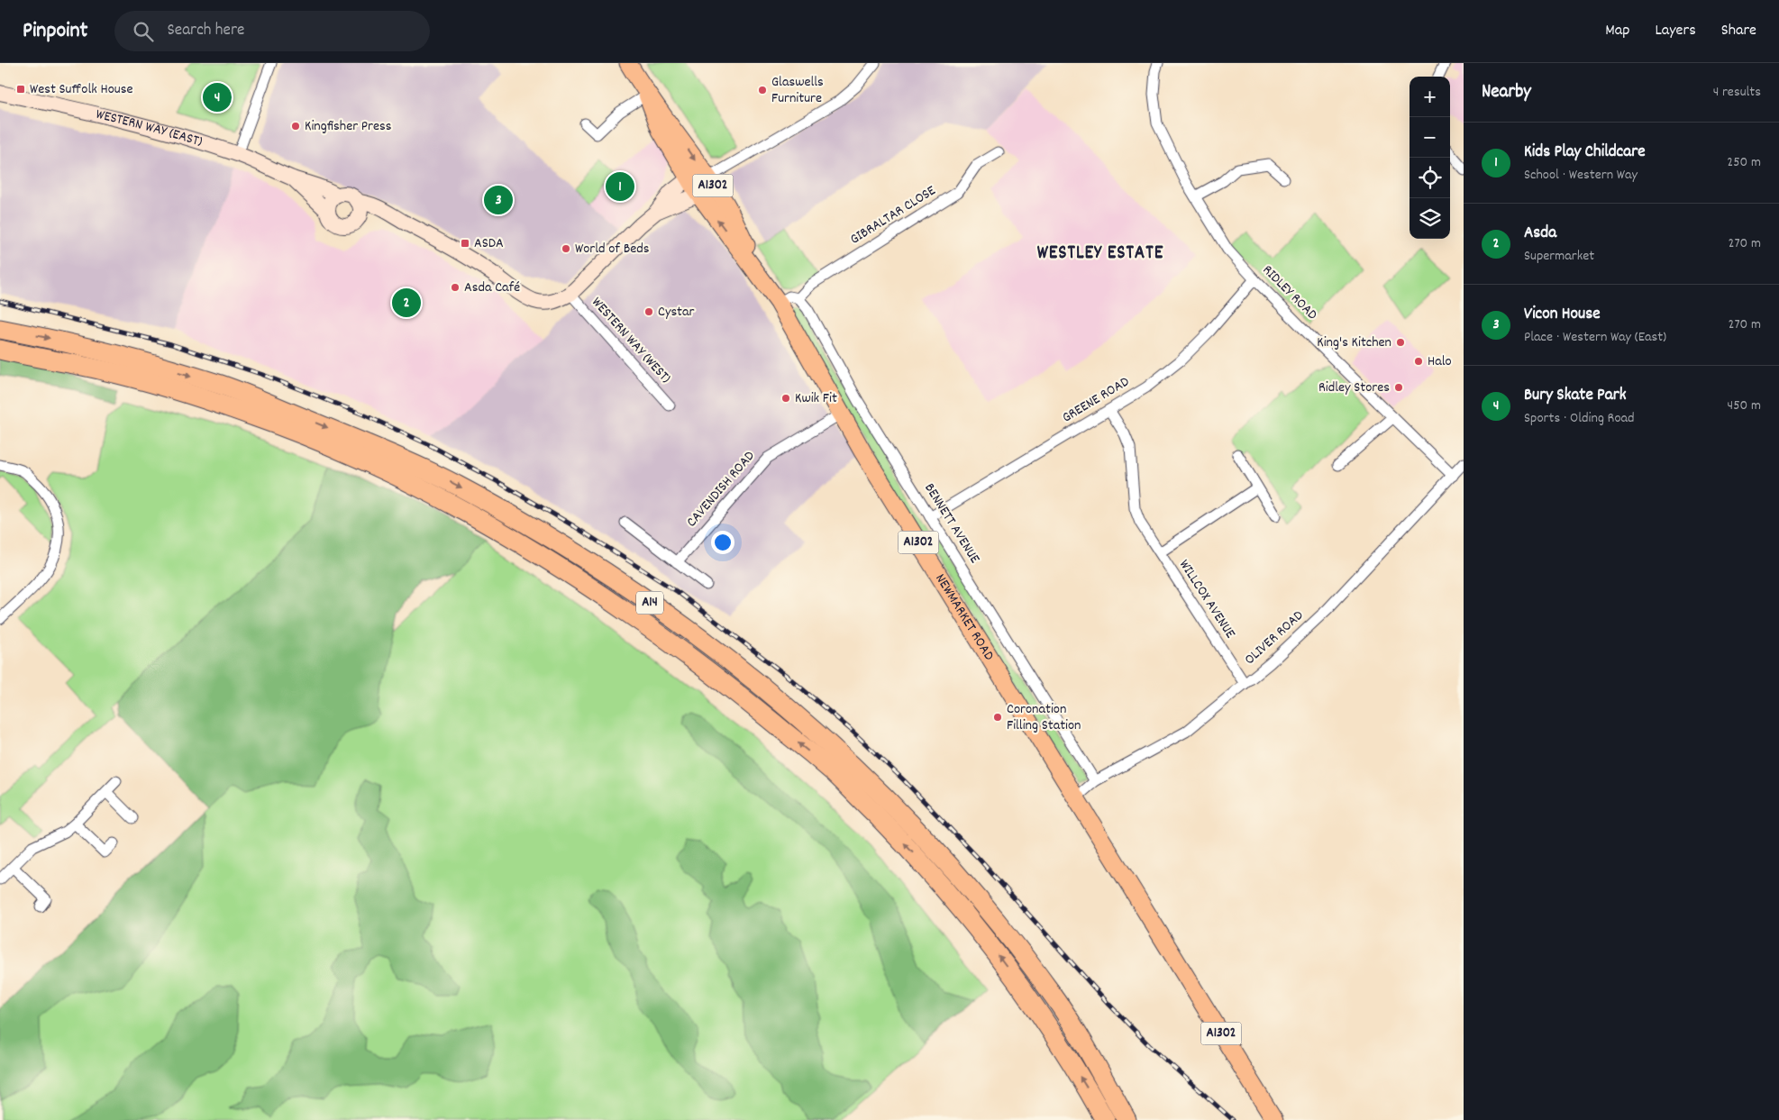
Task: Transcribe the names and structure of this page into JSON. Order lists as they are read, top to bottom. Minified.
{"streets":{"highway":["A14"],"main road":["A1302","NEWMARKET ROAD"],"street":["WESTERN WAY (EAST)","GIBRALTAR CLOSE","RIDLEY ROAD","WESTERN WAY (WEST)","GREENE ROAD","CAVENDISH ROAD","BENNETT AVENUE","WILLCOX AVENUE","OLIVER ROAD"]},"crossings":[["GIBRALTAR CLOSE","BENNETT AVENUE"],["RIDLEY ROAD","GREENE ROAD"],["RIDLEY ROAD","OLIVER ROAD"],["GREENE ROAD","BENNETT AVENUE"],["GREENE ROAD","WILLCOX AVENUE"],["CAVENDISH ROAD","NEWMARKET ROAD"],["BENNETT AVENUE","OLIVER ROAD"],["WILLCOX AVENUE","OLIVER ROAD"],["NEWMARKET ROAD","OLIVER ROAD"]],"districts":["WESTLEY ESTATE"],"places":{"transit":["West Suffolk House","ASDA"],"other":["Glaswells Furniture","Kingfisher Press","World of Beds","Asda Café","Cystar","King's Kitchen","Halo","Ridley Stores","Kwik Fit","Coronation Filling Station"]},"page":{"header":"Pinpoint","search":"Search here","nav":["Map","Layers","Share"],"heading":["Nearby","4 results"],"map_buttons":["+","−"],"pins":["4","1","3","2"],"list":[{"mark":"1","name":"Kids Play Childcare","note":"School · Western Way","value":"250 m"},{"mark":"2","name":"Asda","note":"Supermarket","value":"270 m"},{"mark":"3","name":"Vicon House","note":"Place · Western Way (East)","value":"270 m"},{"mark":"4","name":"Bury Skate Park","note":"Sports · Olding Road","value":"450 m"}]}}
